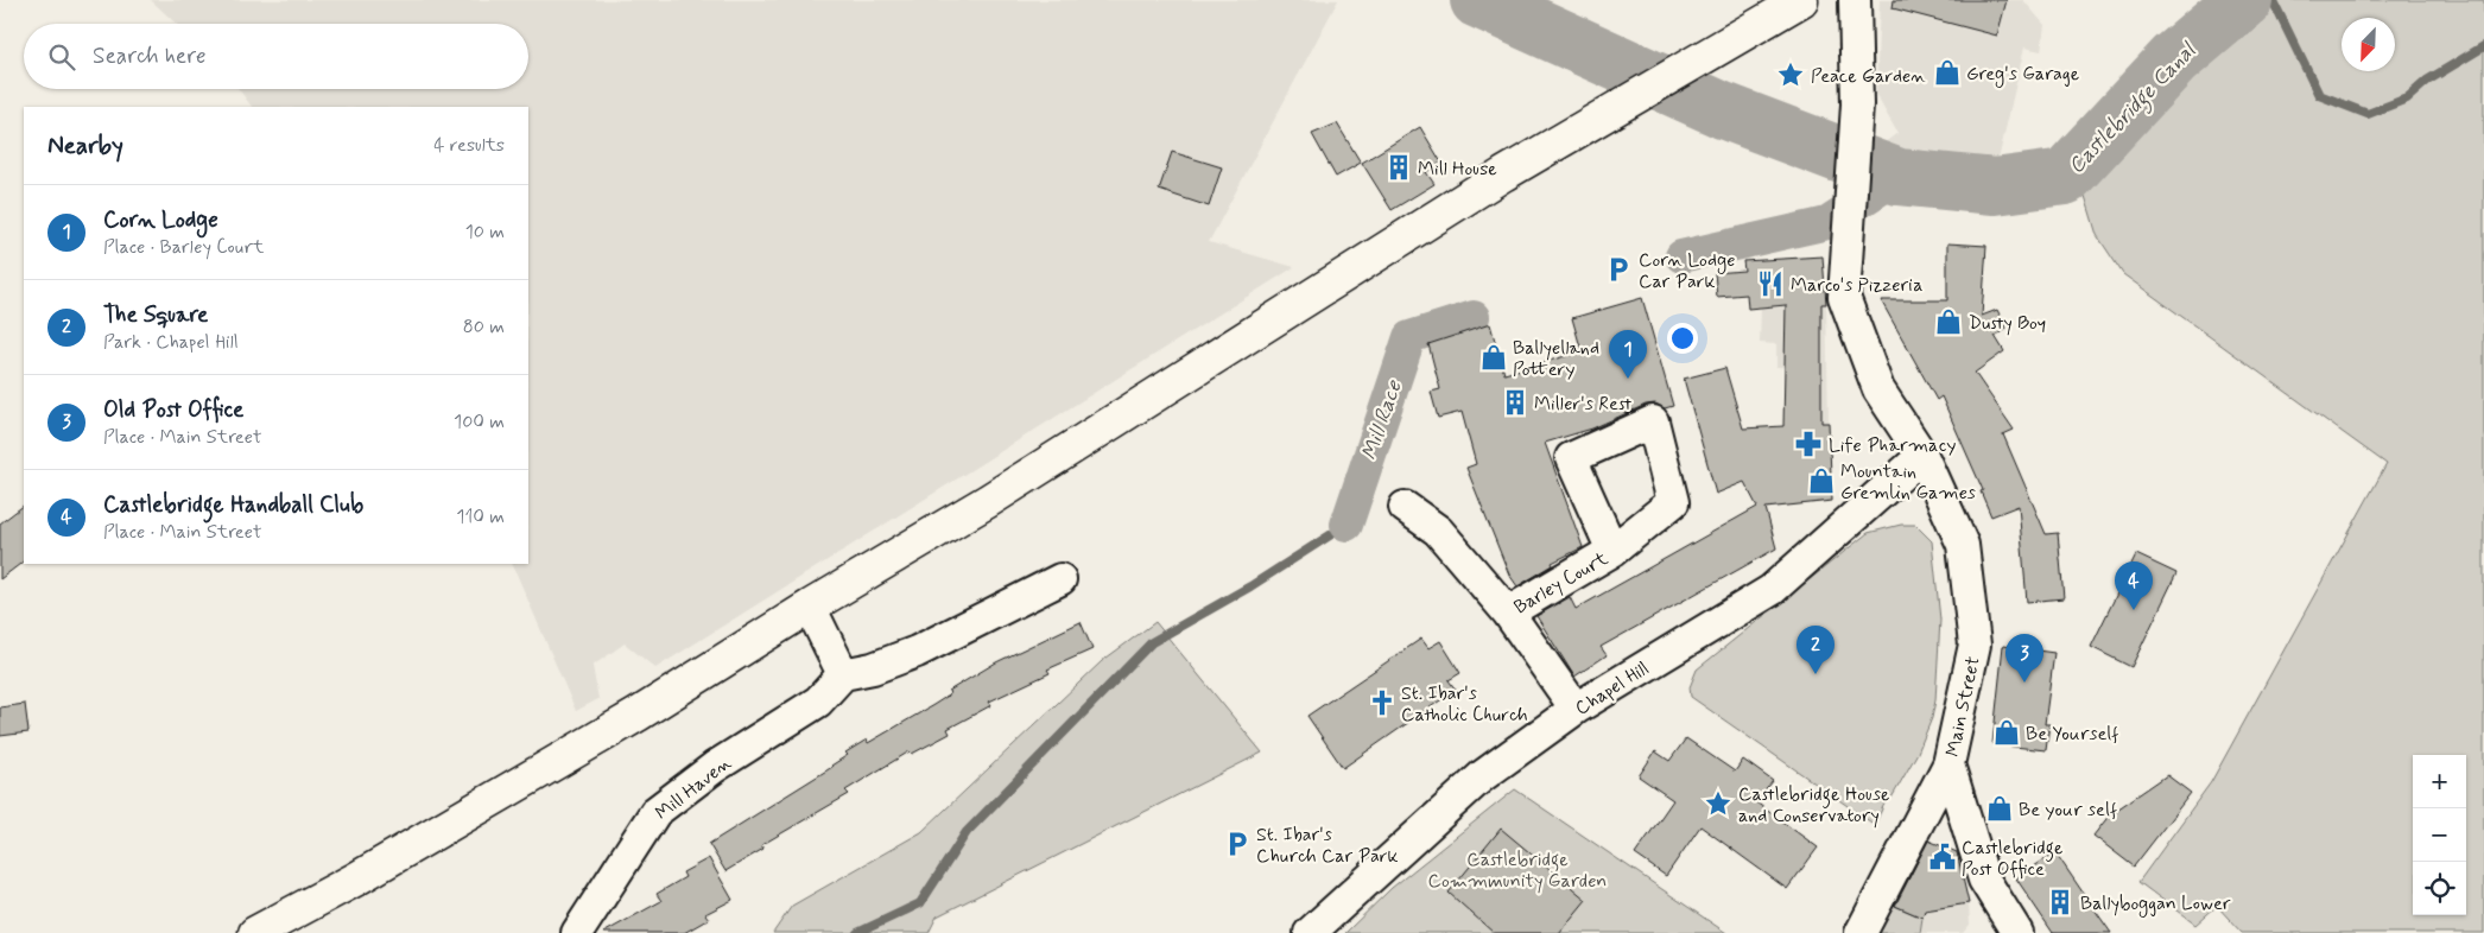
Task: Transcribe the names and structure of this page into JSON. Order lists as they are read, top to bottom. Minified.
{"streets":{"street":["Barley Court","Chapel Hill","Main Street","Mill Haven"]},"crossings":[["Barley Court","Chapel Hill"],["Chapel Hill","Main Street"]],"water":["Castlebridge Canal","Mill Race"],"parks":["Castlebridge Commmunity Garden"],"places":{"shop":["Greg's Garage","Dusty Boy","Ballyelland Pottery","Mountain Gremlin Games","Be Yourself","Be your self"],"place":["Peace Garden","Castlebridge House and Conservatory"],"building":["Mill House","Miller's Rest","Ballyboggan Lower"],"parking":["Corn Lodge Car Park","St. Ibar's Church Car Park"],"restaurant":["Marco's Pizzeria"],"pharmacy":["Life Pharmacy"],"church":["St. Ibar's Catholic Church"],"public building":["Castlebridge Post Office"]},"north":"bottom left","page":{"search":"Search here","heading":["Nearby","4 results"],"list":[{"mark":"1","name":"Corn Lodge","note":"Place · Barley Court","value":"10 m"},{"mark":"2","name":"The Square","note":"Park · Chapel Hill","value":"80 m"},{"mark":"3","name":"Old Post Office","note":"Place · Main Street","value":"100 m"},{"mark":"4","name":"Castlebridge Handball Club","note":"Place · Main Street","value":"110 m"}],"pins":["1","4","2","3"],"map_buttons":["+","−"]}}
